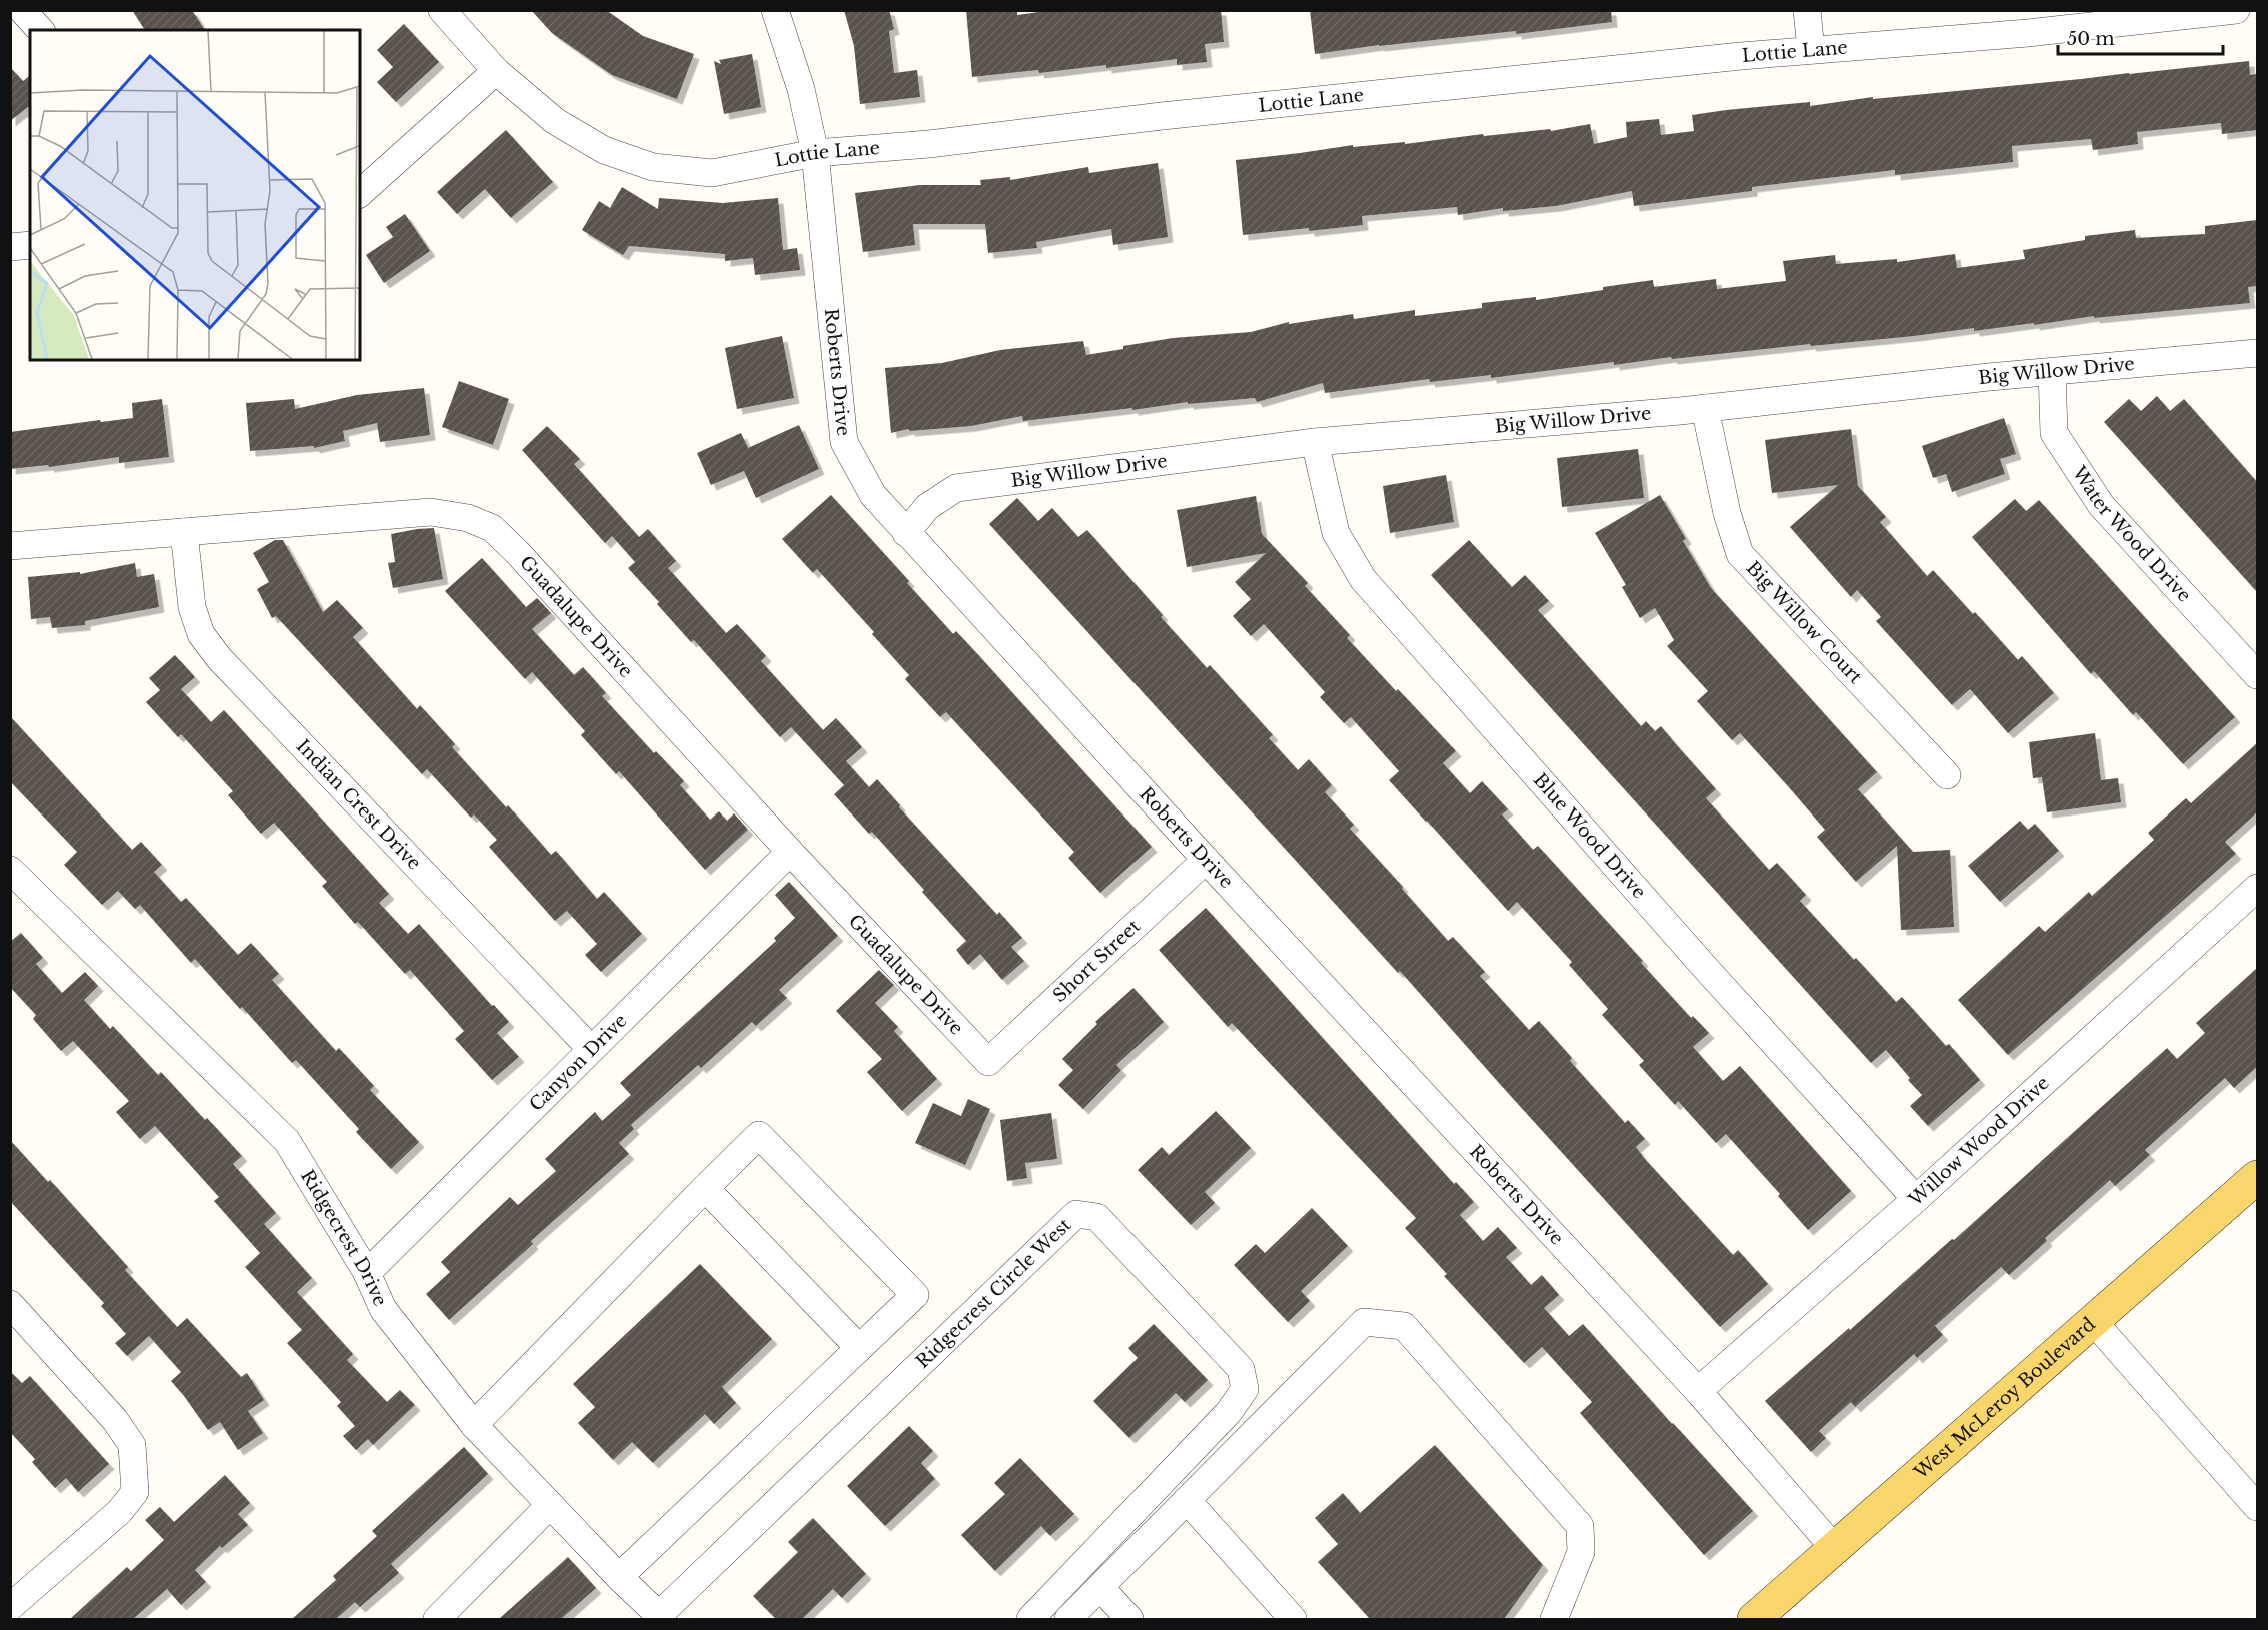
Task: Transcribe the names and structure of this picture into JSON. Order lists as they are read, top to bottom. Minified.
{"streets":{"main road":["West McLeroy Boulevard"],"street":["Lottie Lane","Roberts Drive","Big Willow Drive","Water Wood Drive","Guadalupe Drive","Big Willow Court","Indian Crest Drive","Blue Wood Drive","Short Street","Canyon Drive","Willow Wood Drive","Ridgecrest Drive","Ridgecrest Circle West"]},"crossings":[["Lottie Lane","Roberts Drive"],["Roberts Drive","Big Willow Drive"],["Roberts Drive","Short Street"],["Roberts Drive","Willow Wood Drive"],["Roberts Drive","West McLeroy Boulevard"],["Big Willow Drive","Water Wood Drive"],["Big Willow Drive","Big Willow Court"],["Big Willow Drive","Blue Wood Drive"],["Guadalupe Drive","Indian Crest Drive"],["Guadalupe Drive","Short Street"],["Guadalupe Drive","Canyon Drive"],["Indian Crest Drive","Canyon Drive"],["Blue Wood Drive","Willow Wood Drive"],["Canyon Drive","Ridgecrest Drive"],["Ridgecrest Drive","Ridgecrest Circle West"]],"scale_bar":"50 m"}
